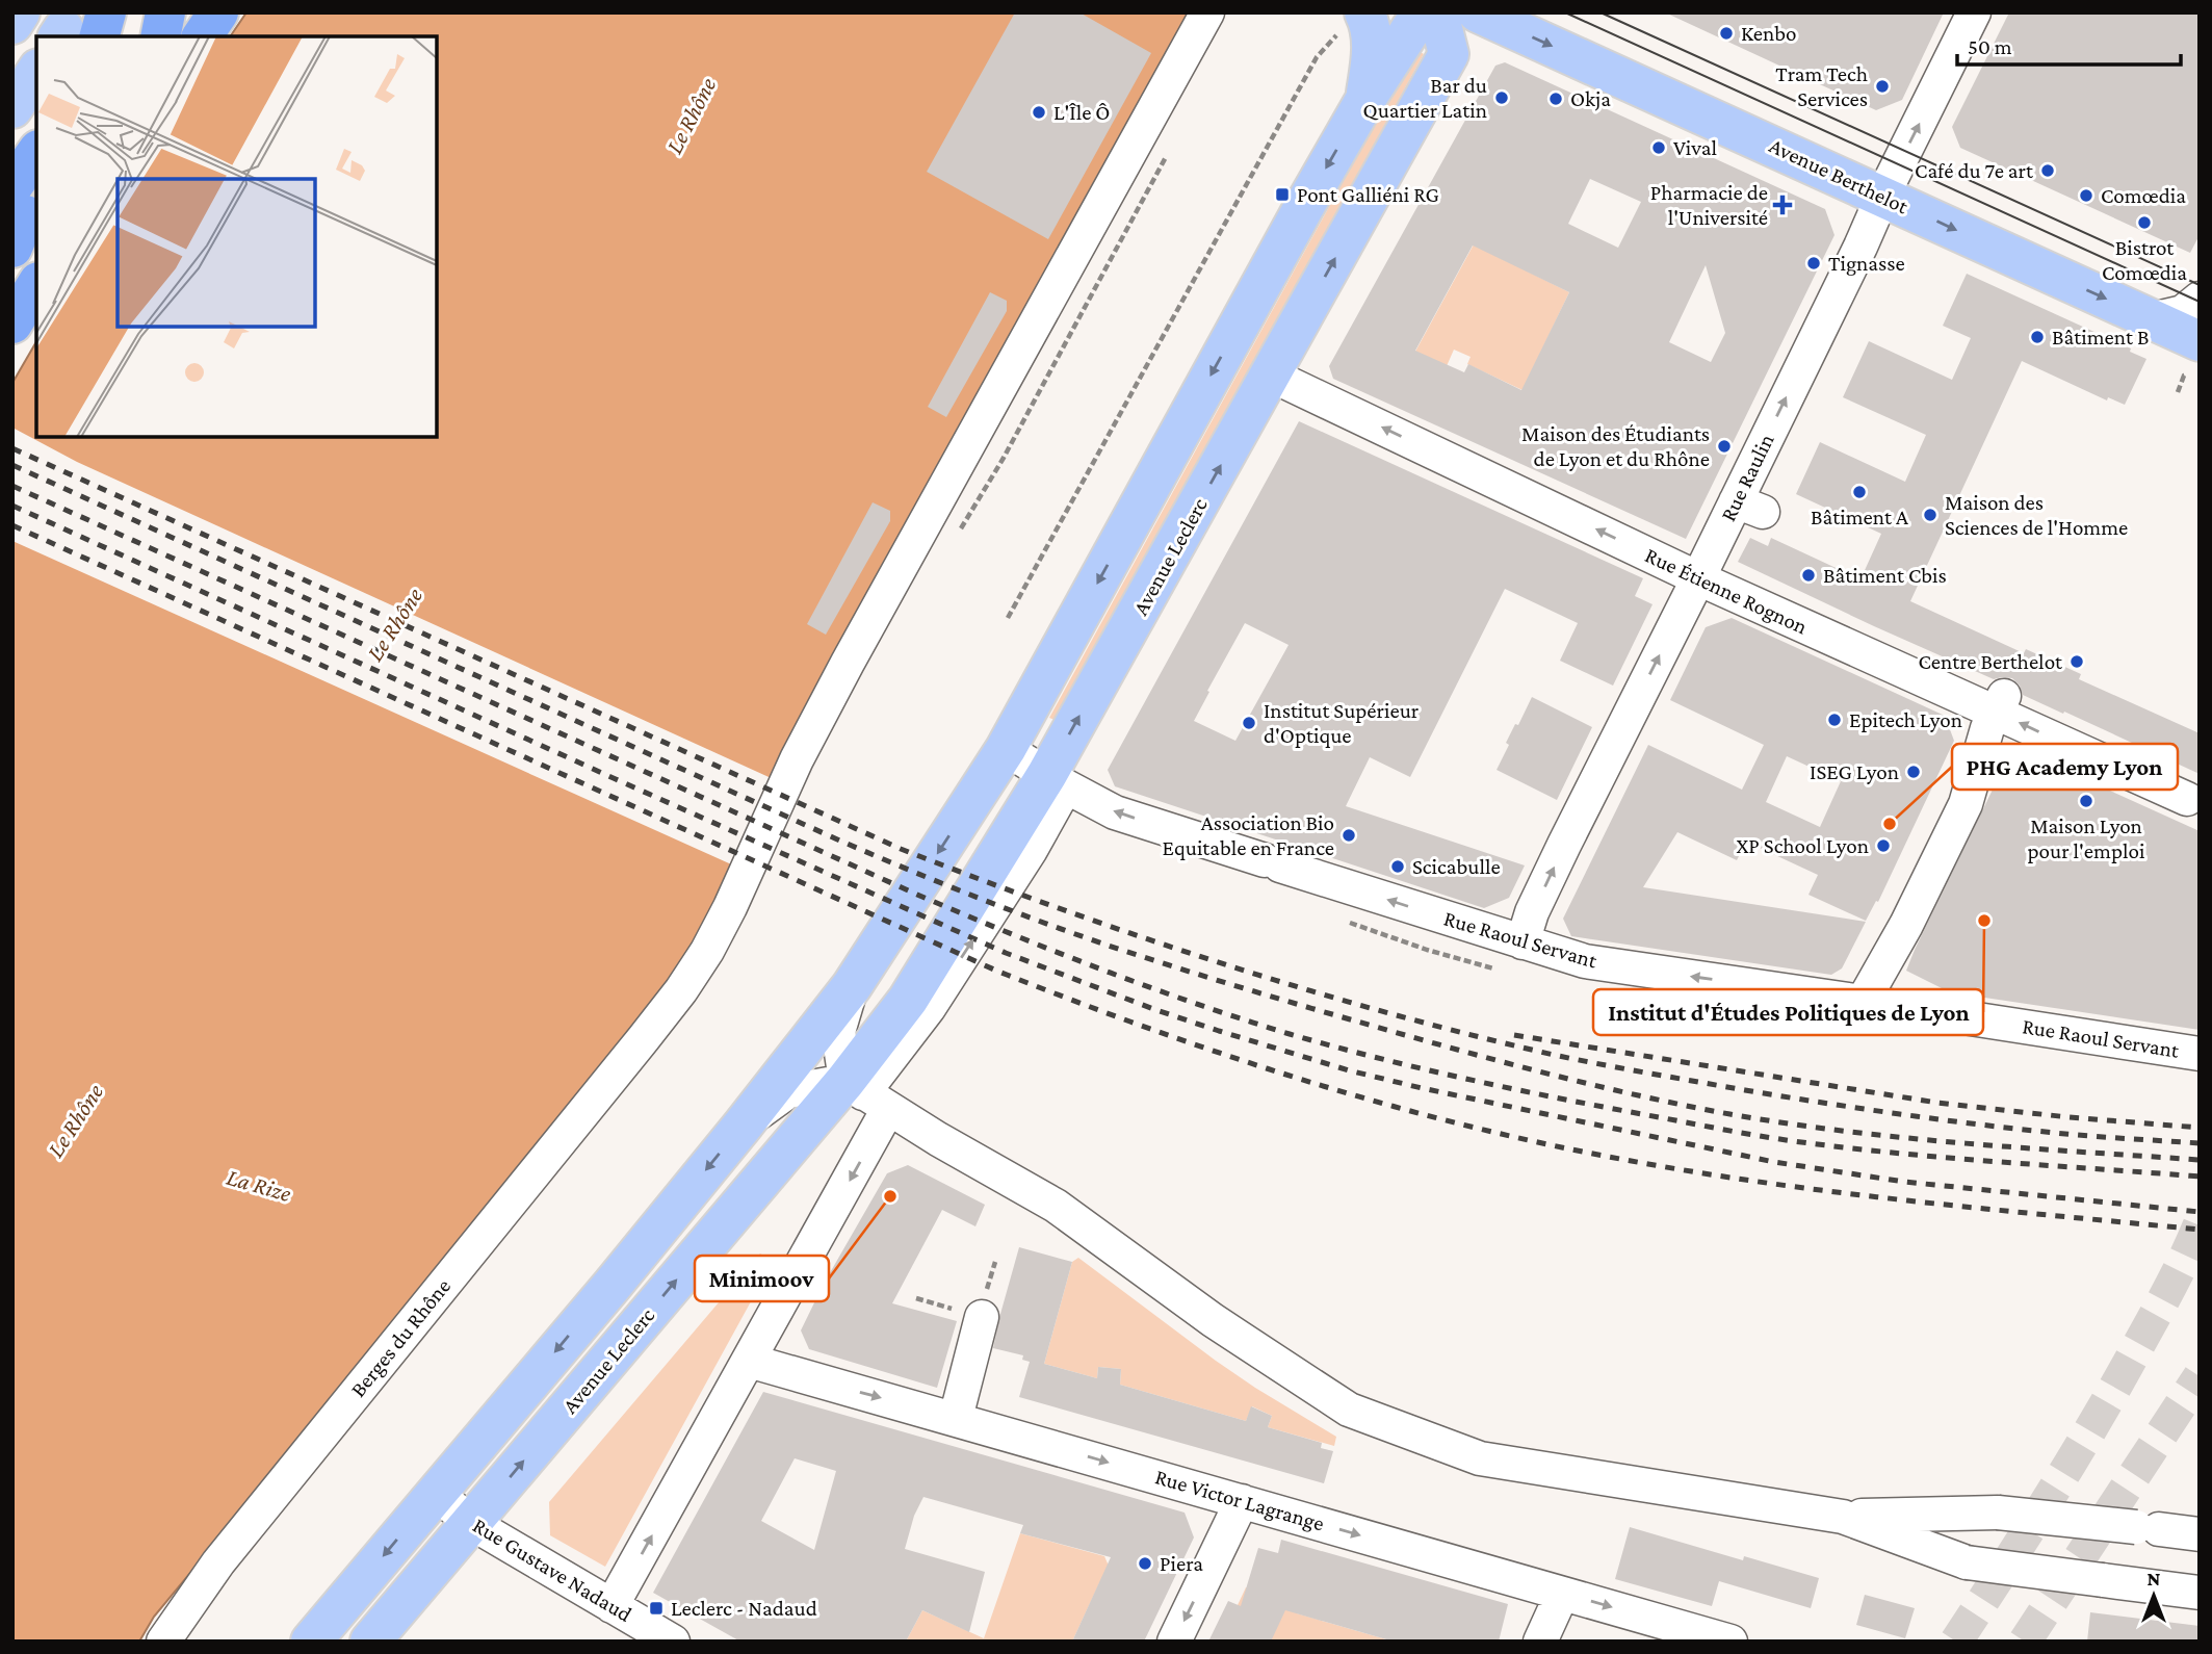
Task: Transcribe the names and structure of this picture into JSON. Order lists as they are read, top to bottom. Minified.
{"streets":{"main road":["Avenue Berthelot","Avenue Leclerc"],"street":["Rue Raulin","Rue Étienne Rognon","Rue Raoul Servant","Berges du Rhône","Rue Victor Lagrange","Rue Gustave Nadaud"]},"crossings":[["Avenue Berthelot","Rue Raulin"],["Rue Raulin","Rue Étienne Rognon"],["Rue Raulin","Rue Raoul Servant"],["Avenue Leclerc","Rue Étienne Rognon"],["Avenue Leclerc","Rue Raoul Servant"],["Avenue Leclerc","Rue Victor Lagrange"],["Avenue Leclerc","Rue Gustave Nadaud"]],"one_way":["Avenue Berthelot","Rue Raulin","Rue Étienne Rognon","Rue Raoul Servant"],"water":["Le Rhône","La Rize"],"places":{"other":["Kenbo","Tram Tech Services","Bar du Quartier Latin","Okja","L'Île Ô","Vival","Café du 7e art","Comœdia","Bistrot Comœdia","Tignasse","Bâtiment B","Maison des Étudiants de Lyon et du Rhône","Bâtiment A","Maison des Sciences de l'Homme","Bâtiment Cbis","Centre Berthelot","Epitech Lyon","Institut Supérieur d'Optique","ISEG Lyon","Maison Lyon pour l'emploi","PHG Academy Lyon","Association Bio Equitable en France","XP School Lyon","Scicabulle","Institut d'Études Politiques de Lyon","Minimoov","Piera"],"transit":["Pont Galliéni RG","Leclerc - Nadaud"],"health":["Pharmacie de l'Université"]},"scale_bar":"50 m","north":"top"}
